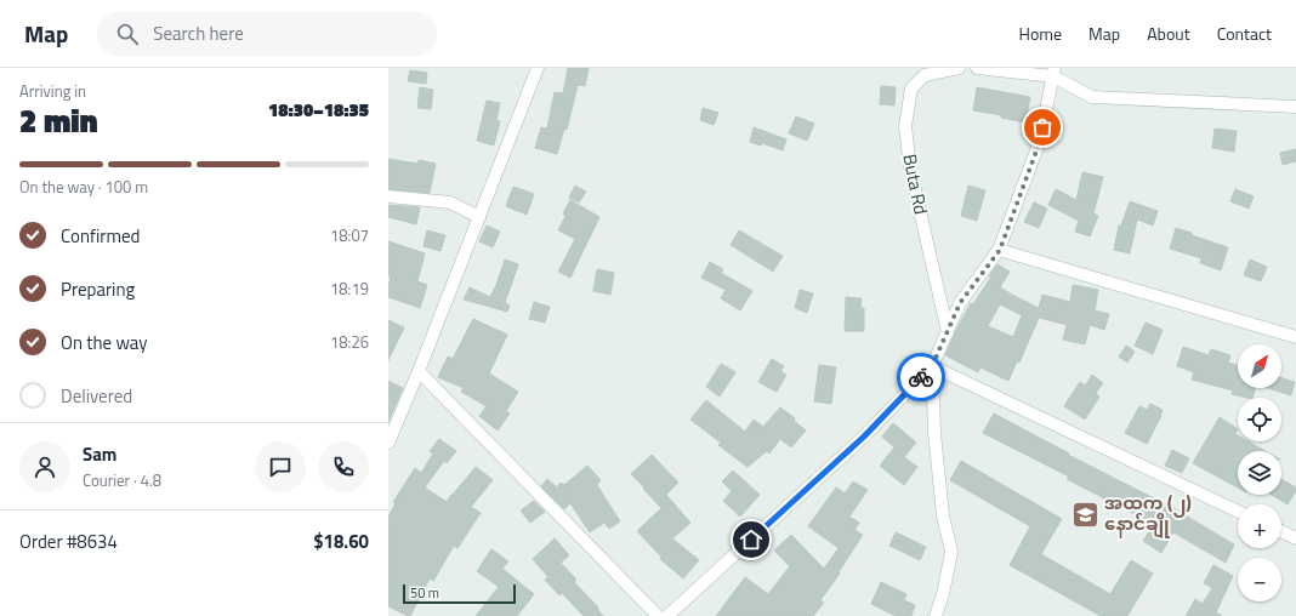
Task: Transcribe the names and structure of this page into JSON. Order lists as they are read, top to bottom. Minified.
{"streets":{"street":["Buta Rd"]},"places":{"school or university":["အထက (၂) နောင်ချို"]},"scale_bar":"50 m","north":"top right","page":{"header":"Map","search":"Search here","nav":["Home","Map","About","Contact"],"heading":["2 min","Arriving in","18:30–18:35"],"panel":["Sam","Courier · 4.8","Order #8634","$18.60"],"bar":"On the way · 100 m","list":[["Confirmed","18:07"],["Preparing","18:19"],["On the way","18:26"],"Delivered"],"map_buttons":["+","−"],"scale":"50 m"}}
